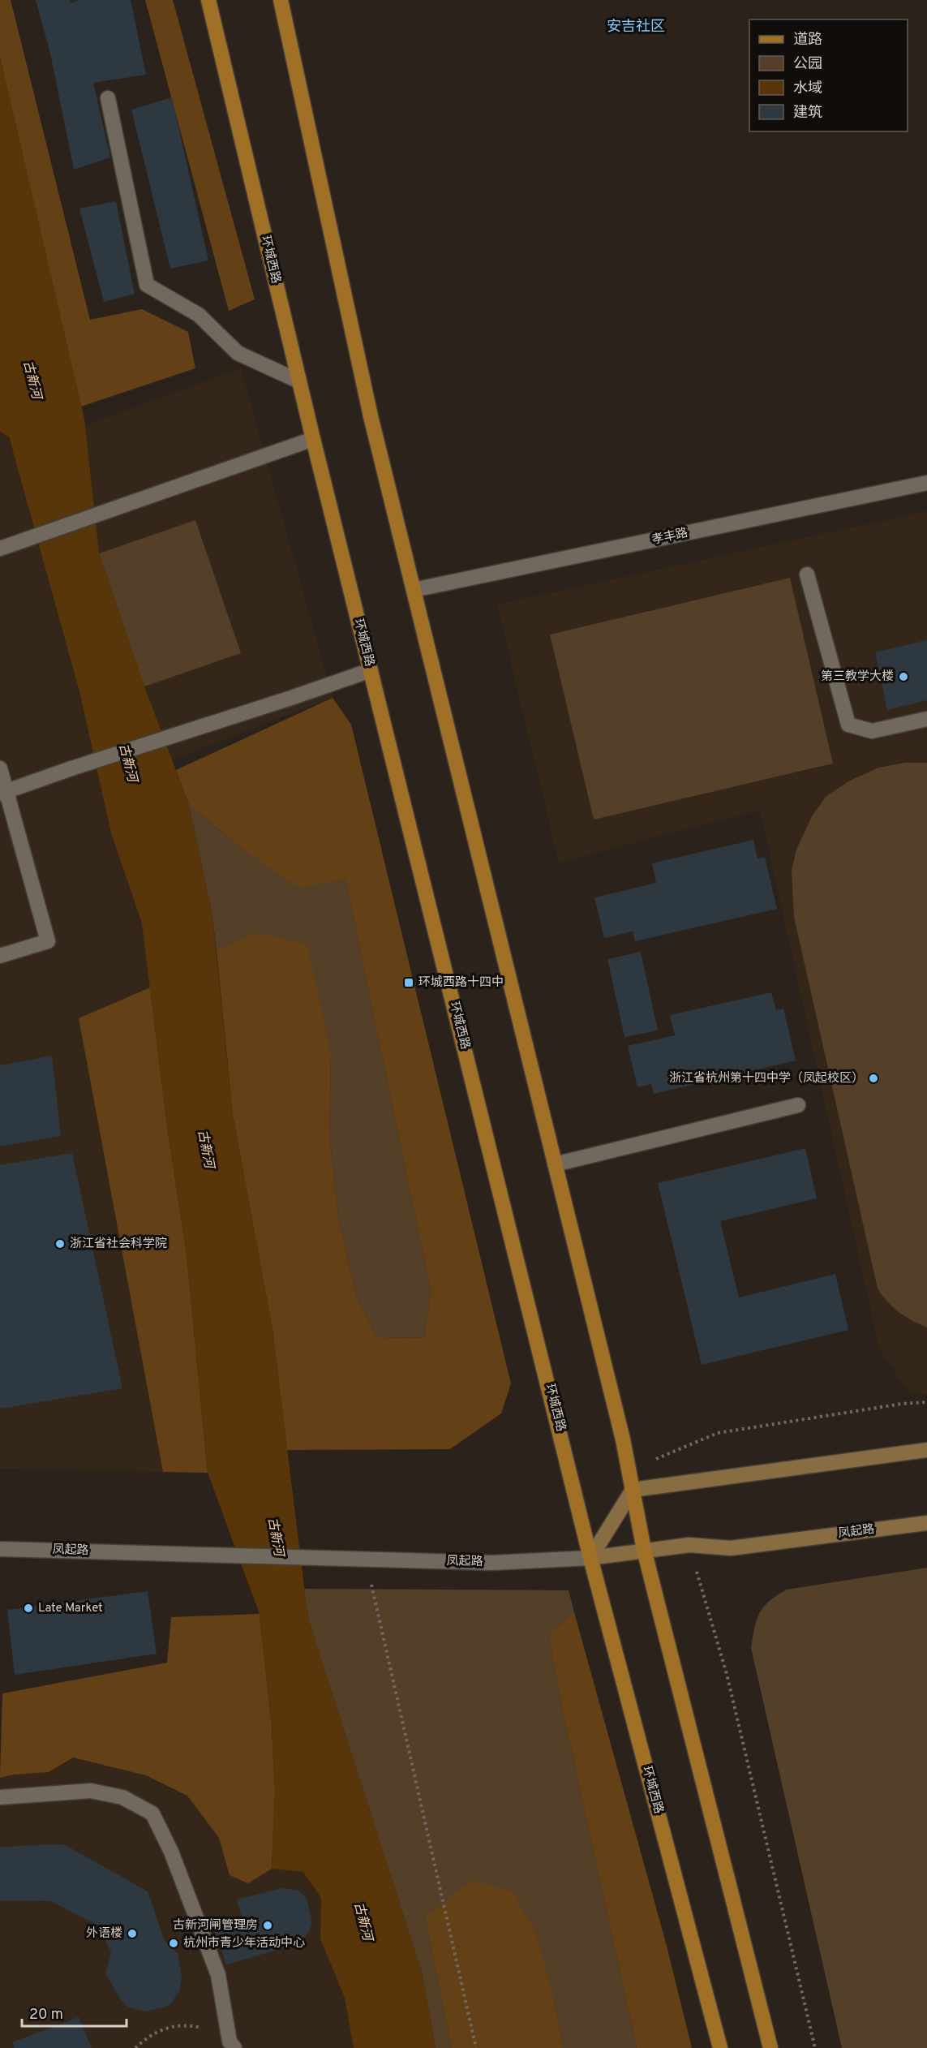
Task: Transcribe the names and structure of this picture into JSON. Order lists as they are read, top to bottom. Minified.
{"streets":{"main road":["环城西路","凤起路"],"street":["孝丰路"]},"crossings":[["环城西路","凤起路"]],"districts":["安吉社区"],"water":["古新河"],"places":{"other":["第三教学大楼","浙江省杭州第十四中学（凤起校区）","浙江省社会科学院","Late Market","古新河闸管理房","外语楼","杭州市青少年活动中心"],"transit":["环城西路十四中"]},"legend":["道路","公园","水域","建筑"],"scale_bar":"20 m"}
